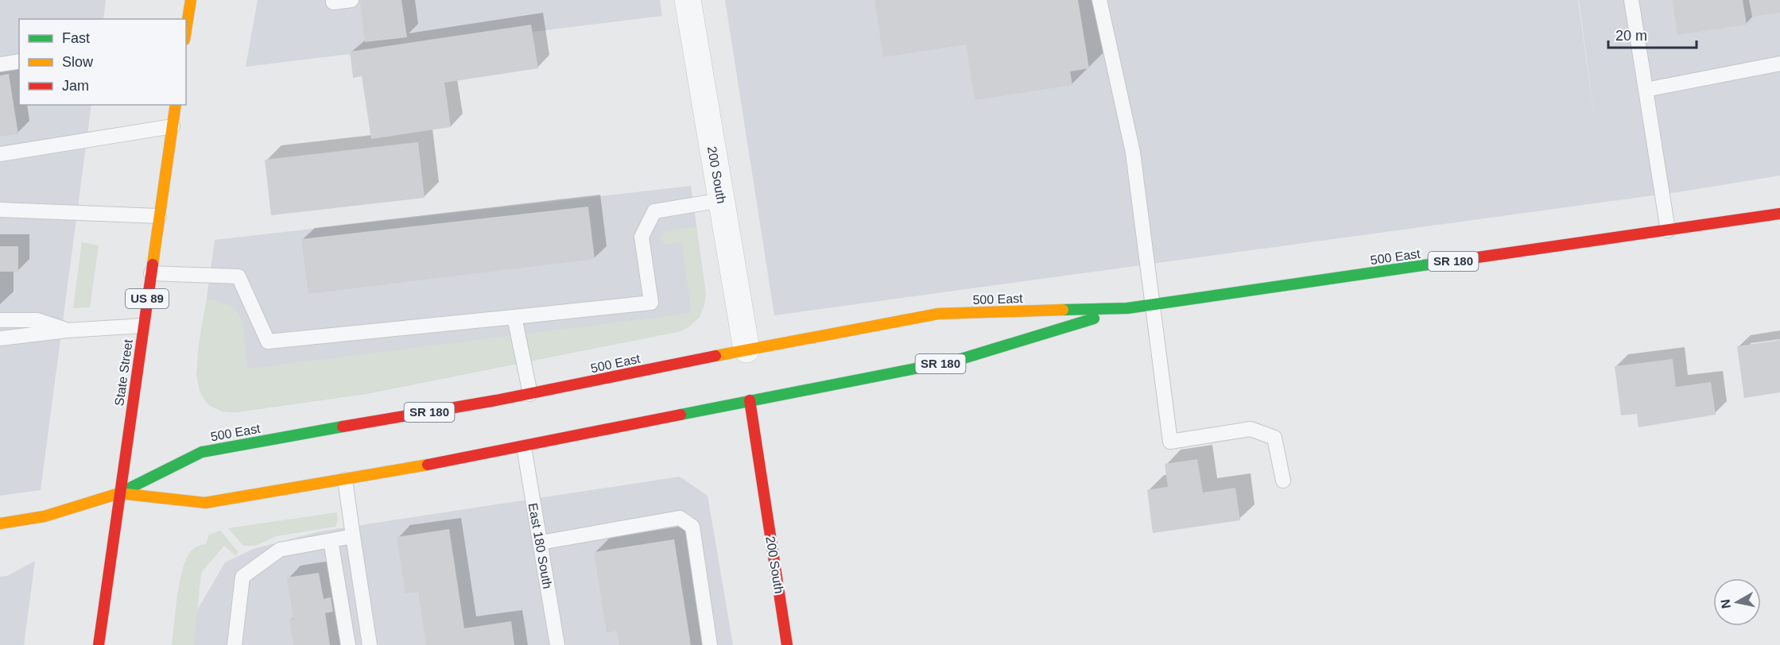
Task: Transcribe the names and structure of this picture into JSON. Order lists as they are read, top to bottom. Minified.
{"streets":{"main road":["200 South","500 East","SR 180","US 89","State Street"],"lane":["East 180 South"]},"crossings":[["200 South","500 East"],["500 East","State Street"],["500 East","East 180 South"]],"legend":["Fast","Slow","Jam"],"scale_bar":"20 m","north":"left"}
